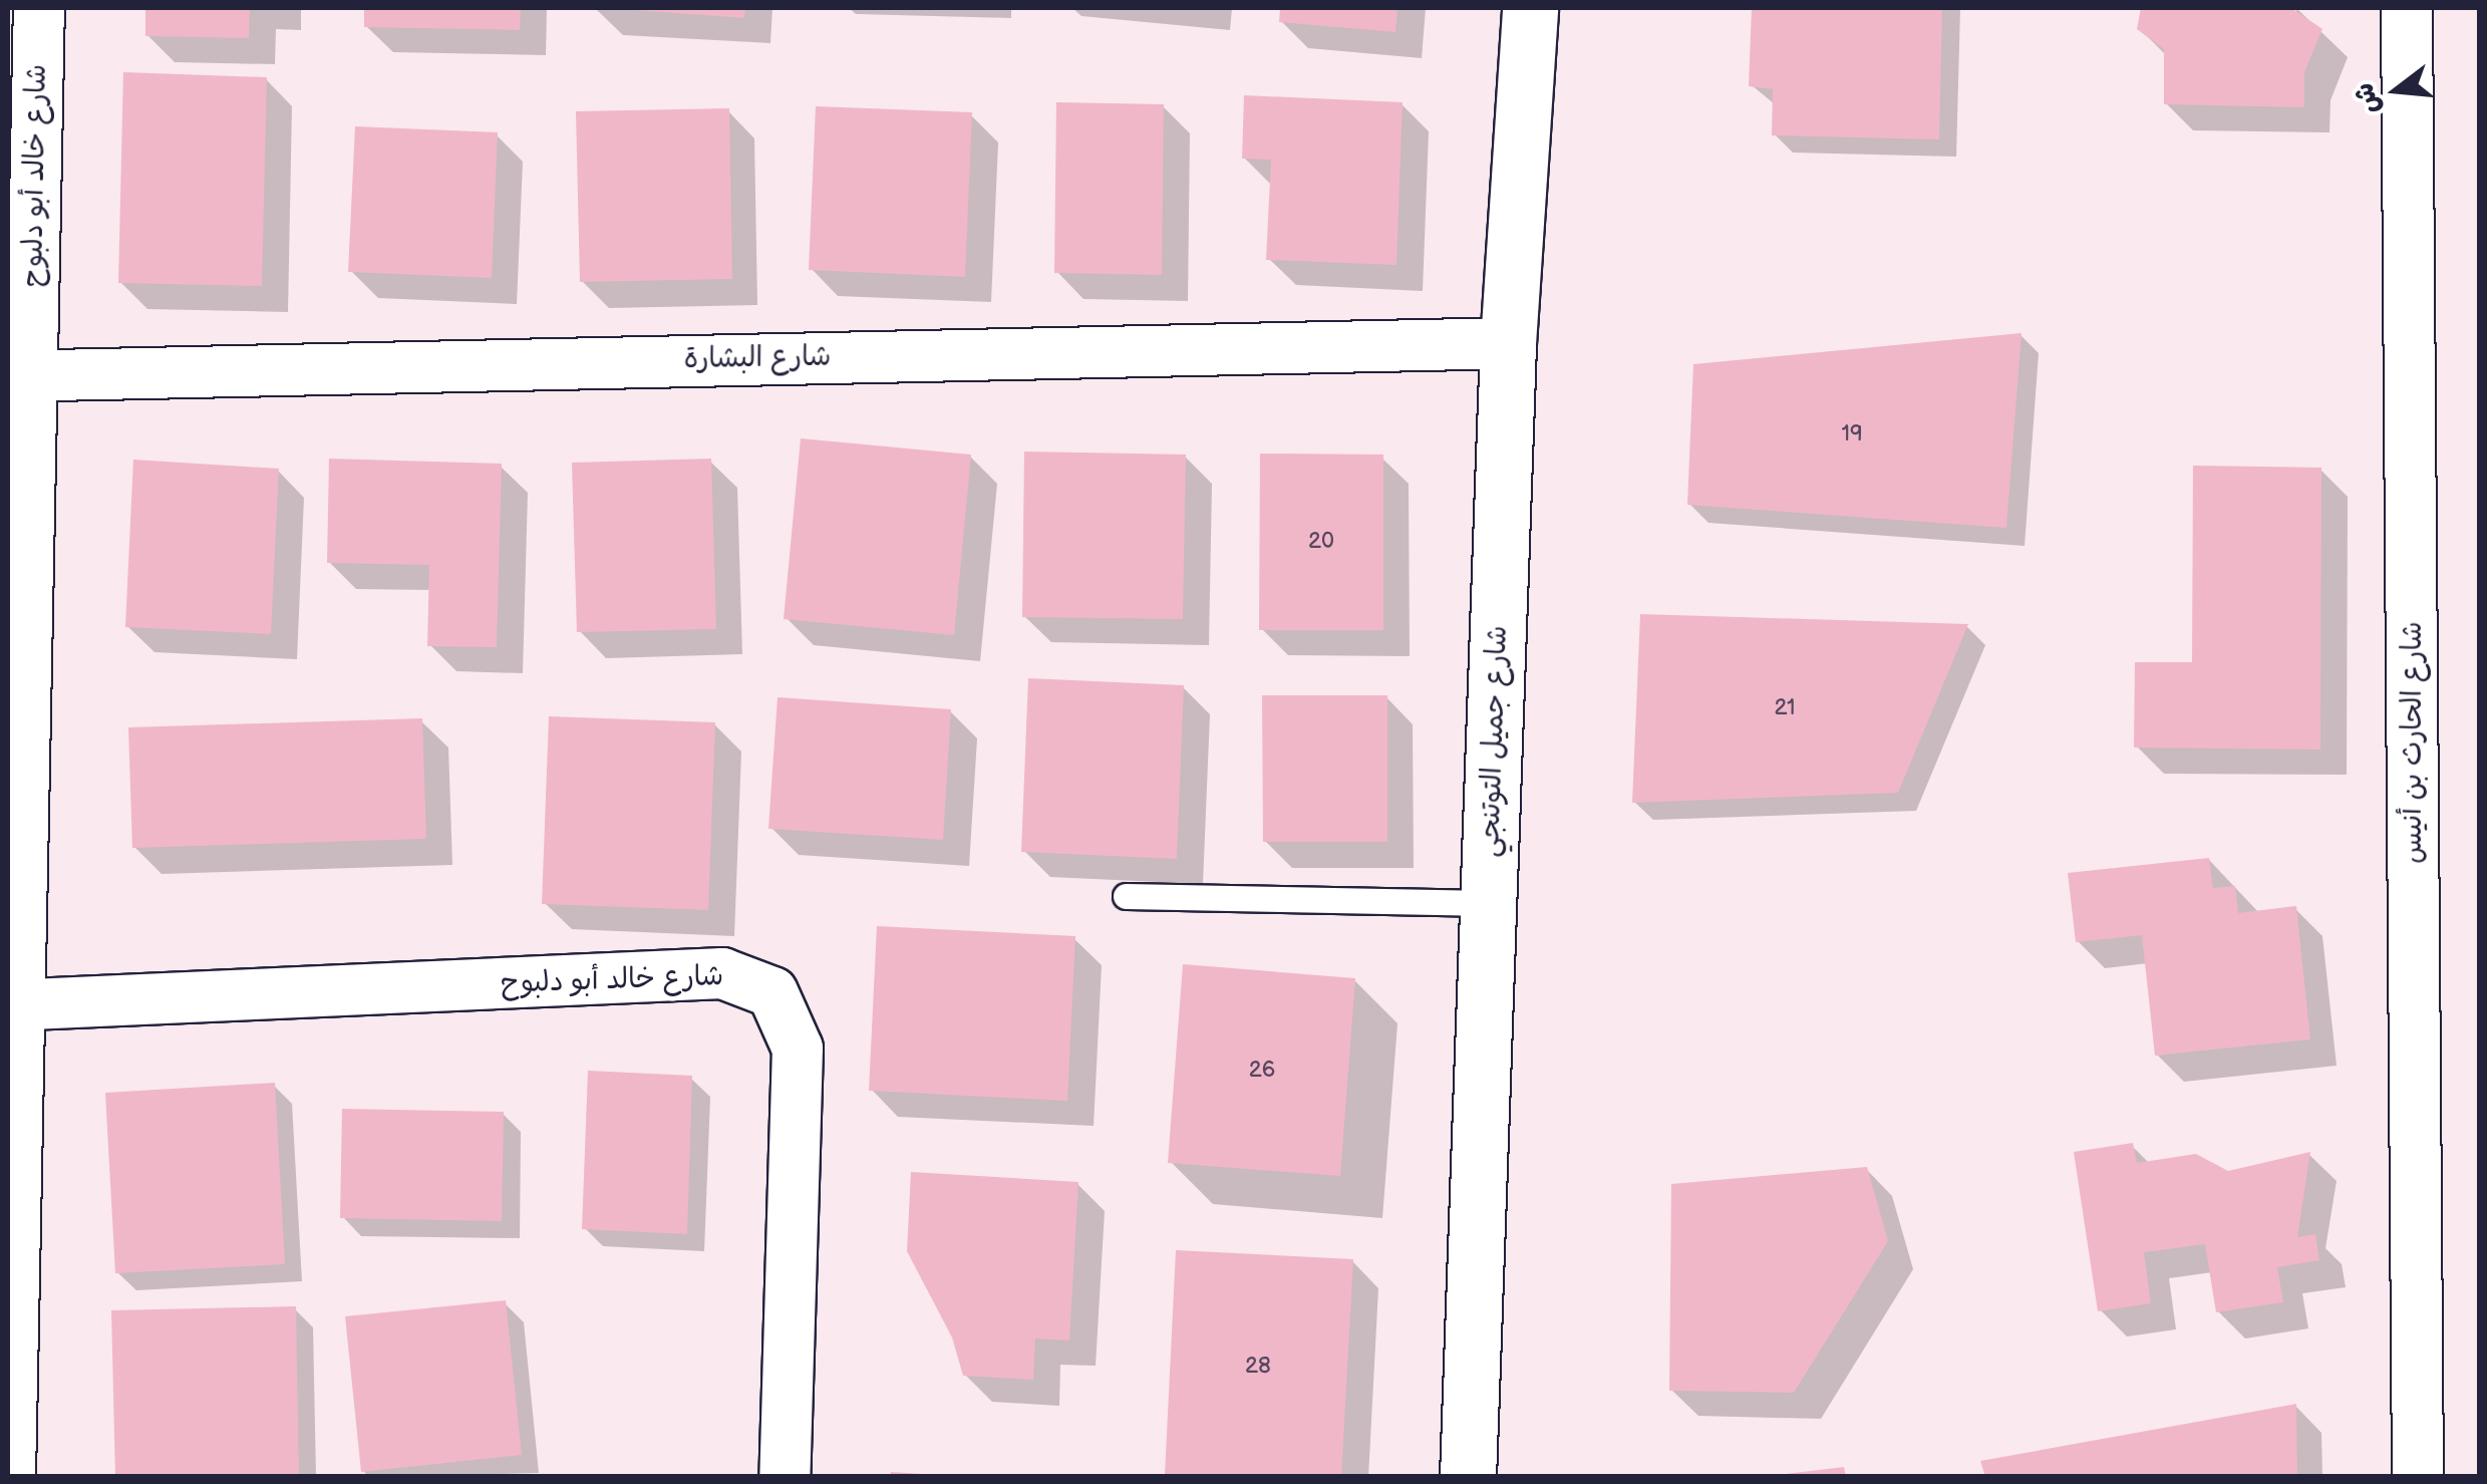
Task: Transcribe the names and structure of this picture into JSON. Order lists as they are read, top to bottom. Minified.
{"streets":{"street":["شارع خالد أبو دلبوح","شارع البشارة","شارع جميل التوتنجي","شارع الحارث بن أنيس"]},"crossings":[["شارع خالد أبو دلبوح","شارع البشارة"],["شارع البشارة","شارع جميل التوتنجي"]],"house_numbers":["19","20","21","26","28"],"north":"left"}
